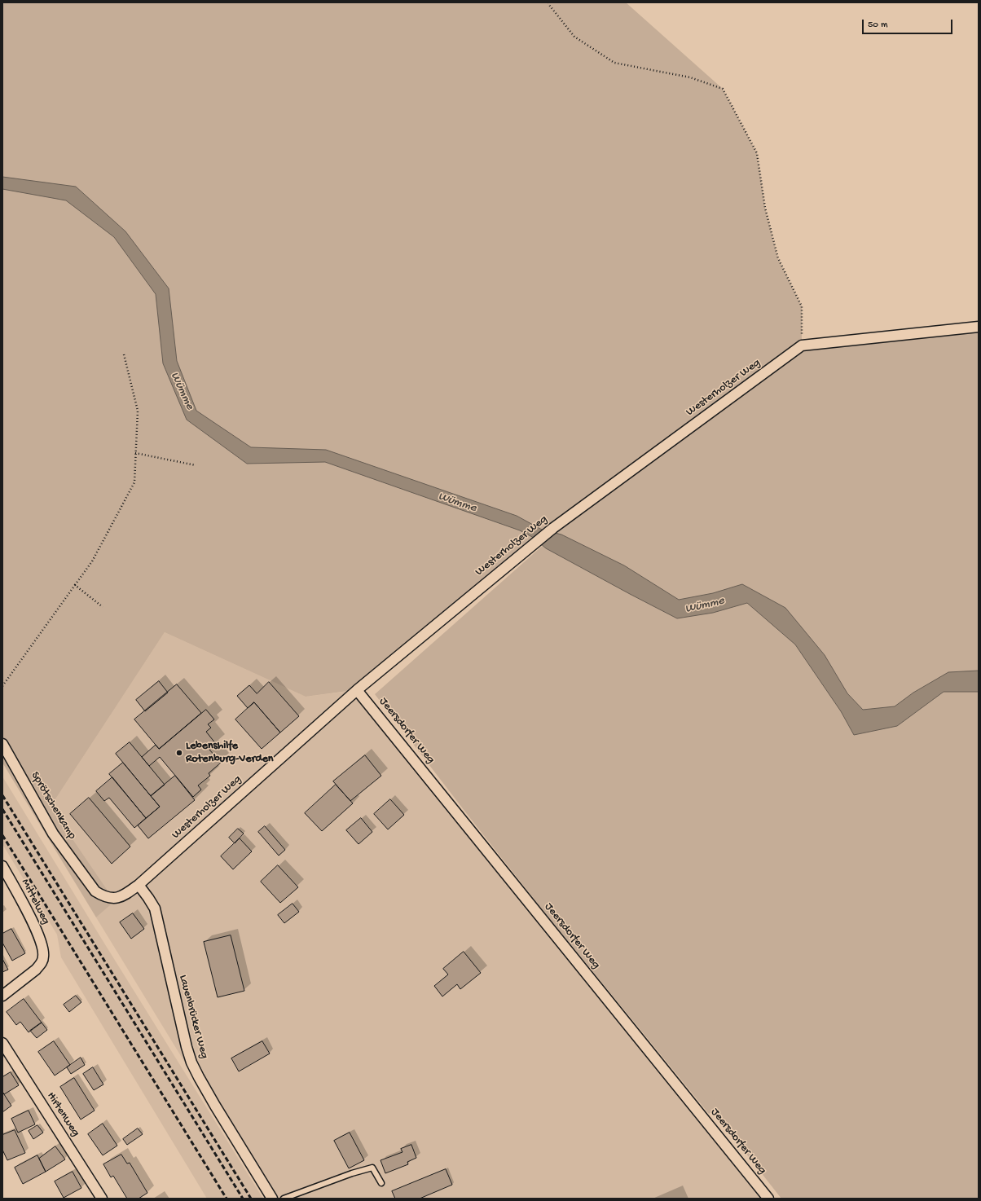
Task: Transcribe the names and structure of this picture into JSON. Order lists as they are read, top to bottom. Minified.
{"streets":{"street":["Westerholzer Weg","Jeersdorfer Weg","Sprötschenkamp","Mittelweg","Lauenbrücker Weg","Hirtenweg"]},"crossings":[["Westerholzer Weg","Jeersdorfer Weg"],["Westerholzer Weg","Sprötschenkamp"],["Westerholzer Weg","Lauenbrücker Weg"]],"water":["Wümme"],"places":["Lebenshilfe Rotenburg-Verden"],"scale_bar":"50 m"}
